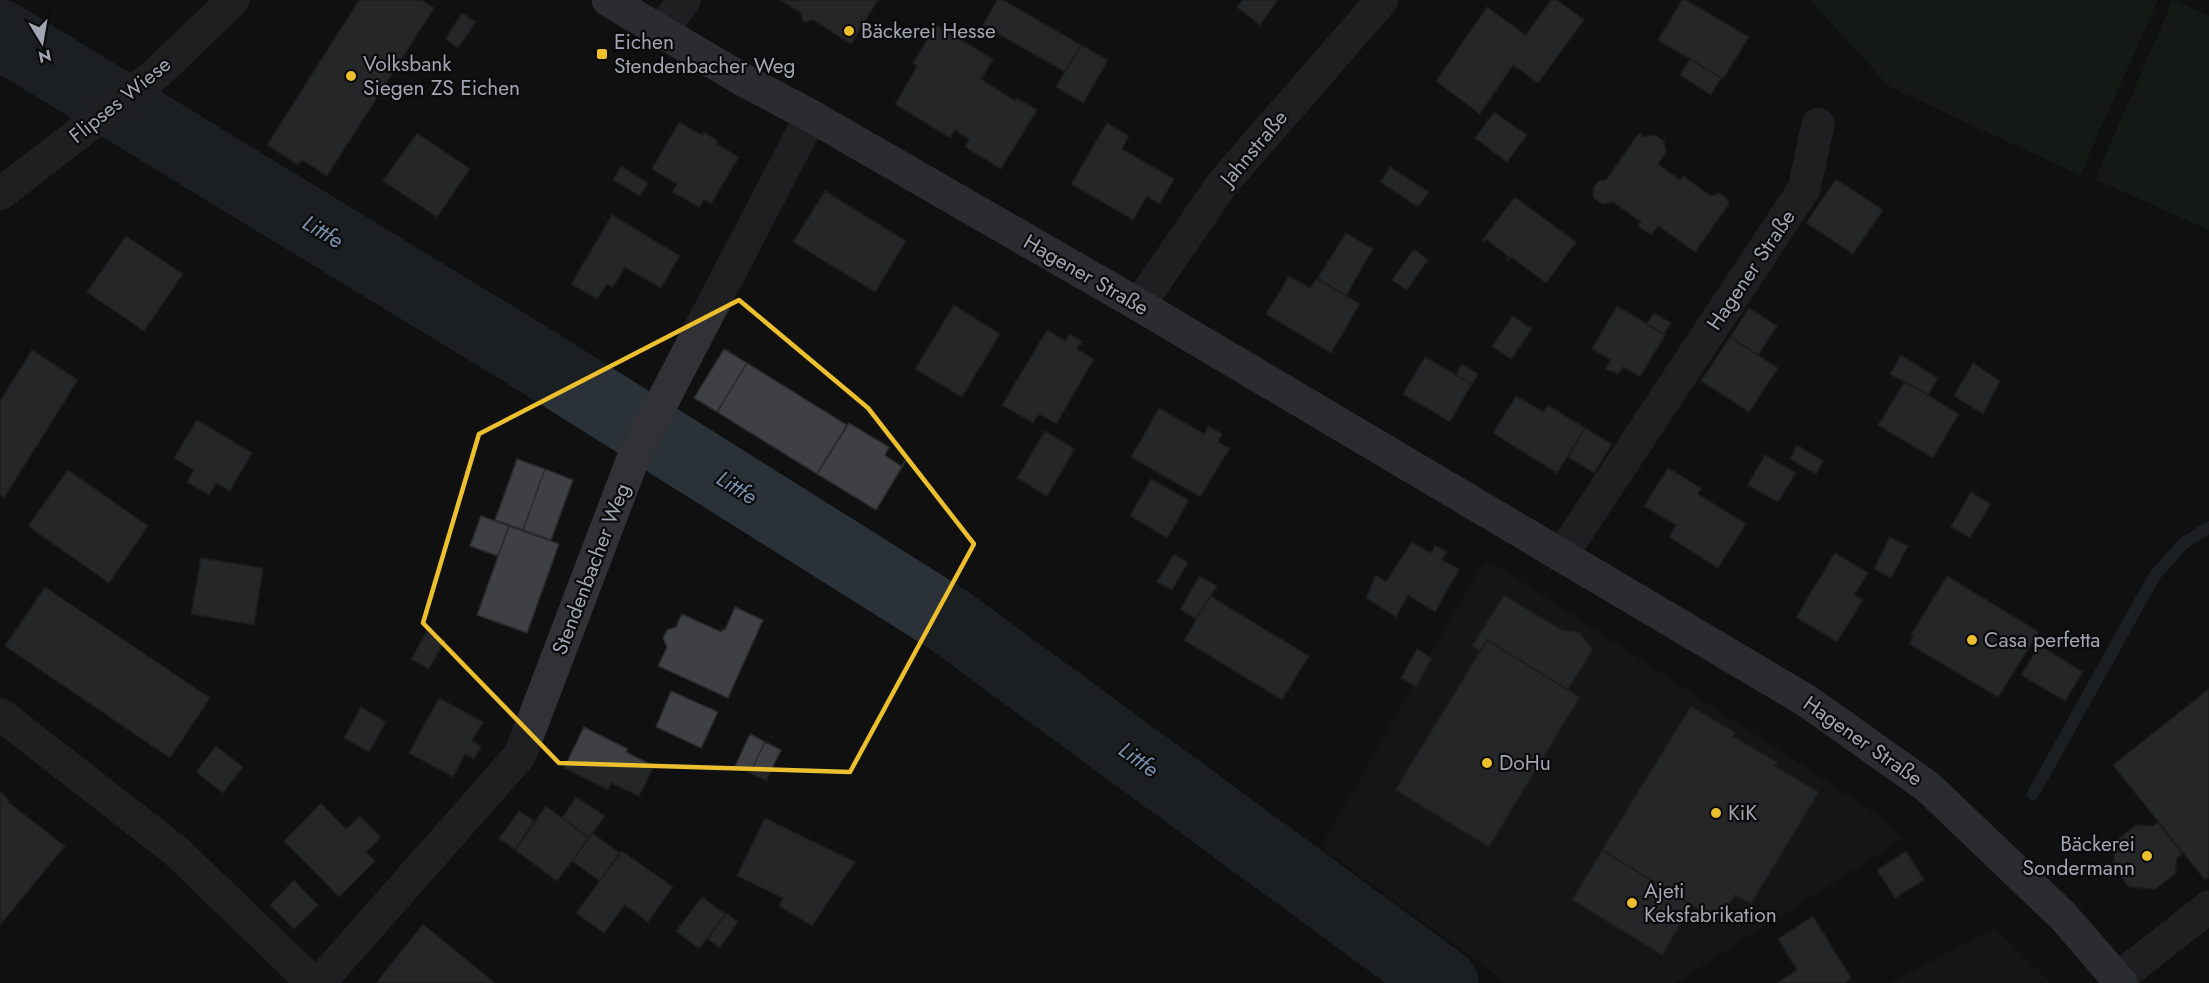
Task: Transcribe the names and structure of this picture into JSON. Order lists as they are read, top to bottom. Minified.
{"streets":{"main road":["Hagener Straße"],"street":["Flipses Wiese","Jahnstraße","Stendenbacher Weg"]},"crossings":[["Jahnstraße","Hagener Straße"],["Hagener Straße","Stendenbacher Weg"]],"water":["Littfe"],"places":{"other":["Bäckerei Hesse","Volksbank Siegen ZS Eichen","Casa perfetta","DoHu","KiK","Bäckerei Sondermann","Ajeti Keksfabrikation"],"transit":["Eichen Stendenbacher Weg"]},"north":"bottom"}
